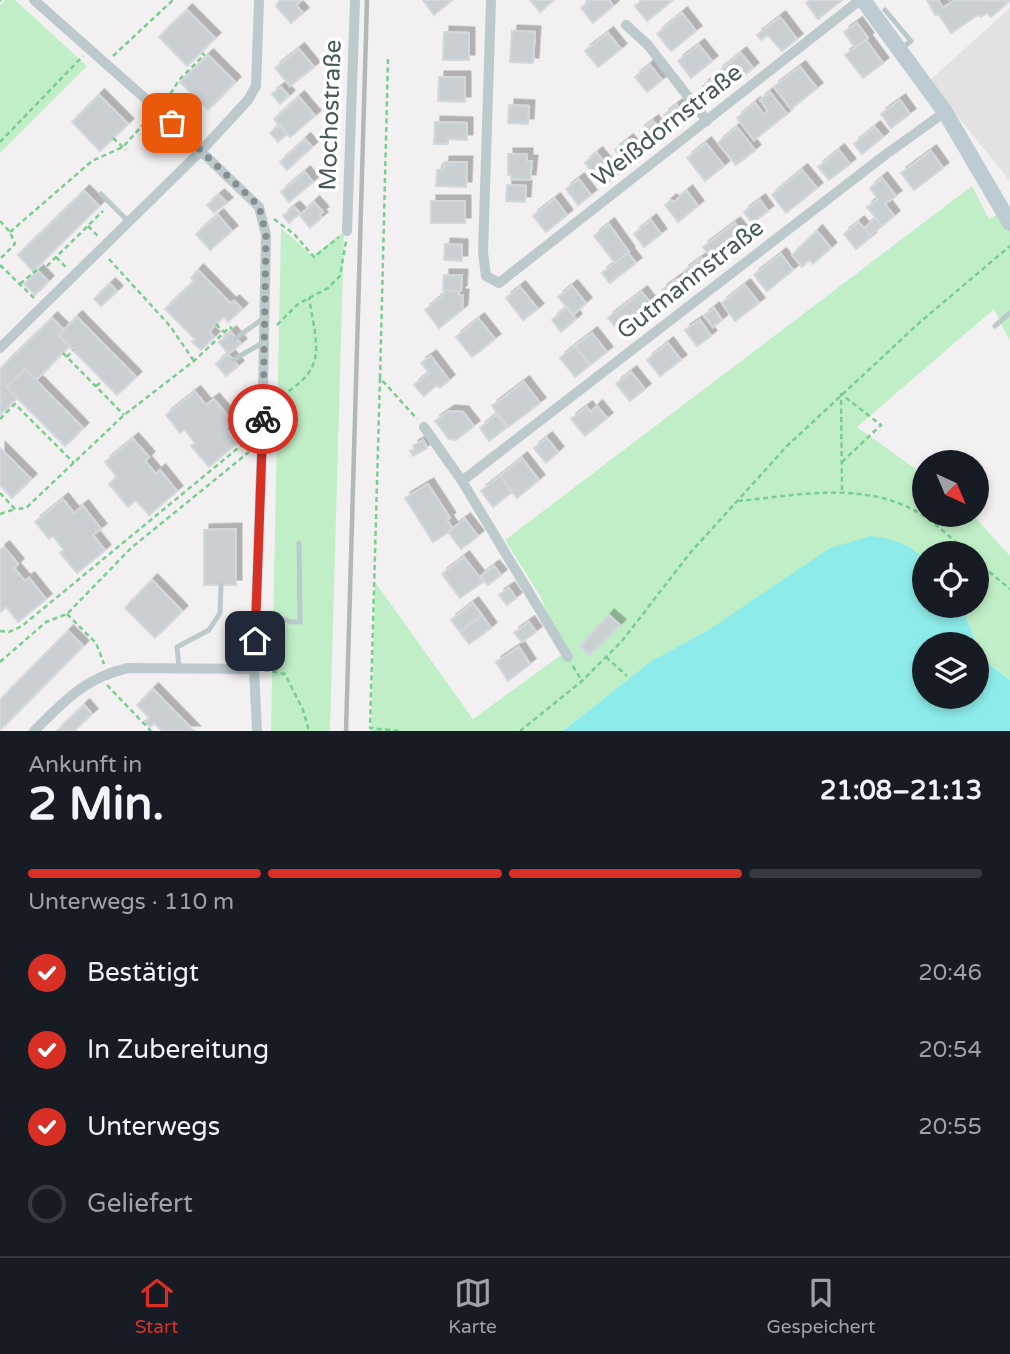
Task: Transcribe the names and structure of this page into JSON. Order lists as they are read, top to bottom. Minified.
{"streets":{"street":["Mochostraße","Weißdornstraße","Gutmannstraße"]},"north":"bottom right","page":{"heading":["2 Min.","Ankunft in","21:08–21:13"],"bar":"Unterwegs · 110 m","list":[["Bestätigt","20:46"],["In Zubereitung","20:54"],["Unterwegs","20:55"],"Geliefert"],"tabs":["Start","Karte","Gespeichert"]}}
